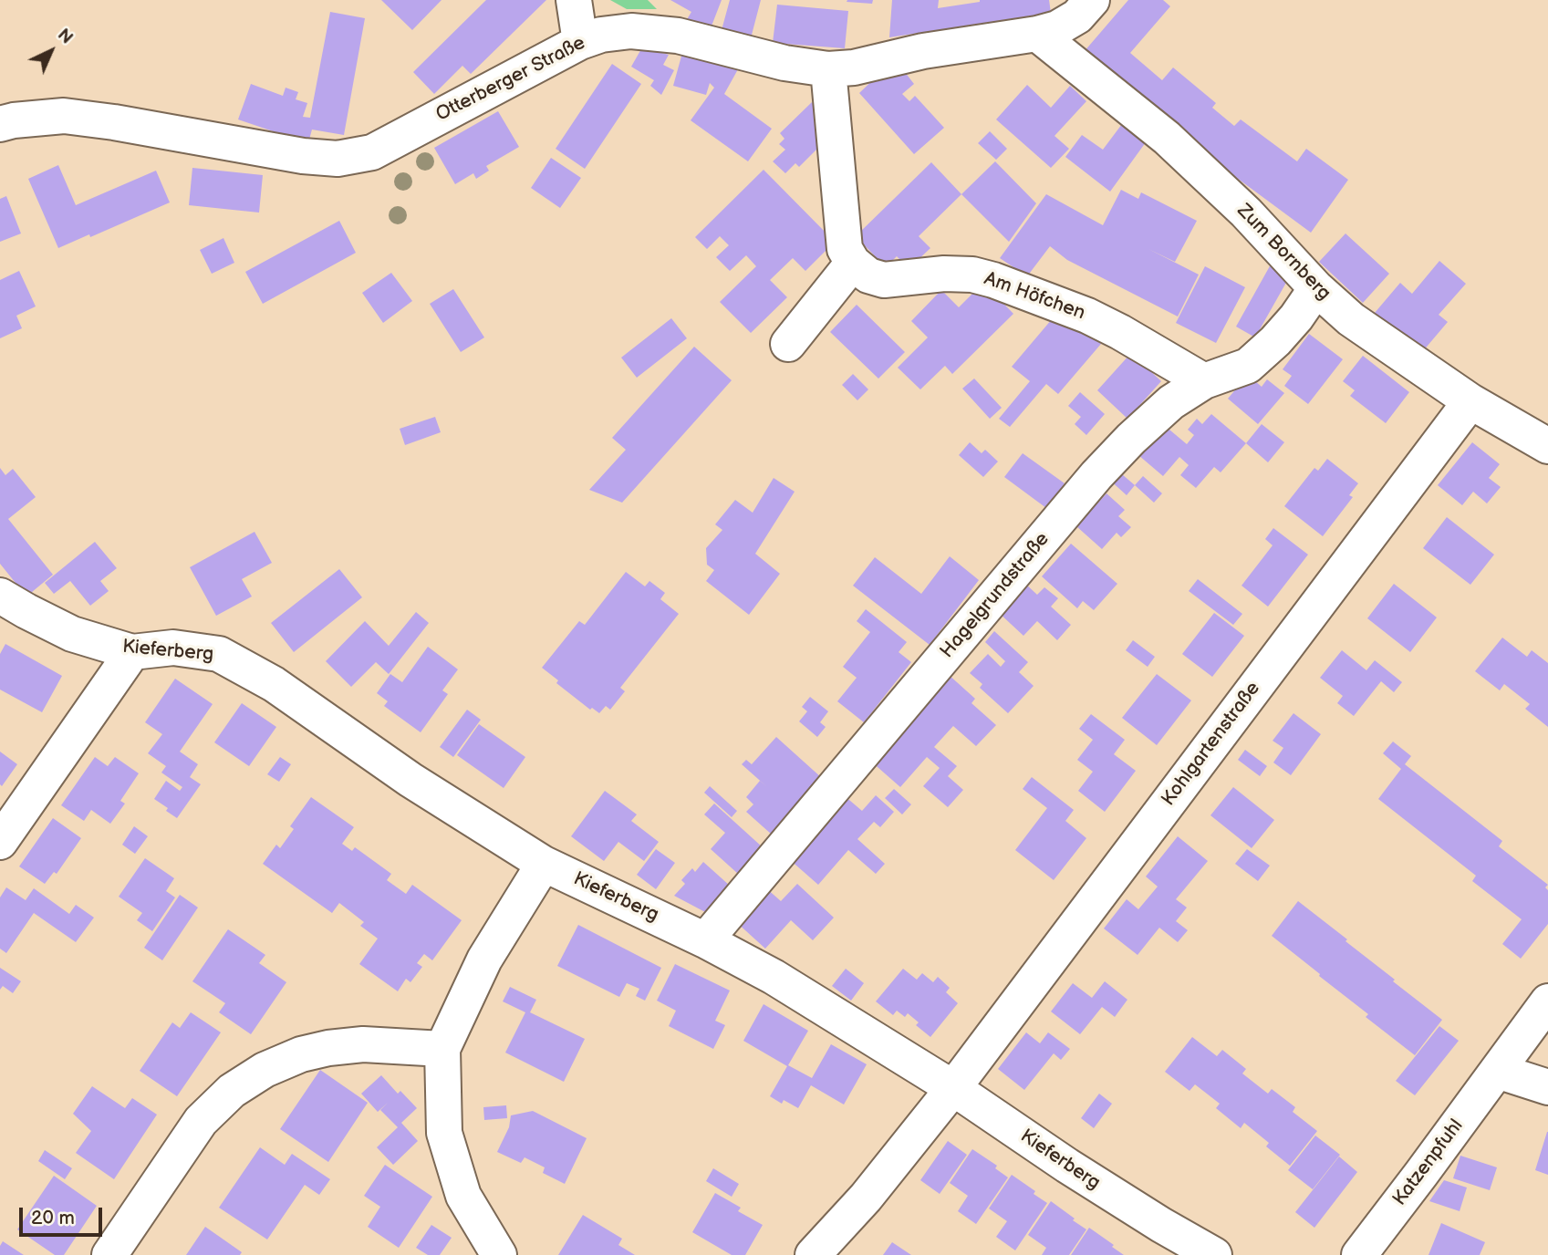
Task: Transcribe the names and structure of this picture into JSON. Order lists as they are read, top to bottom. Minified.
{"streets":{"street":["Otterberger Straße","Zum Bornberg","Am Höfchen","Hagelgrundstraße","Kieferberg","Kohlgartenstraße","Katzenpfuhl"]},"crossings":[["Otterberger Straße","Zum Bornberg"],["Zum Bornberg","Hagelgrundstraße"],["Zum Bornberg","Kohlgartenstraße"],["Am Höfchen","Hagelgrundstraße"],["Hagelgrundstraße","Kieferberg"],["Kieferberg","Kohlgartenstraße"]],"scale_bar":"20 m","north":"top right"}
